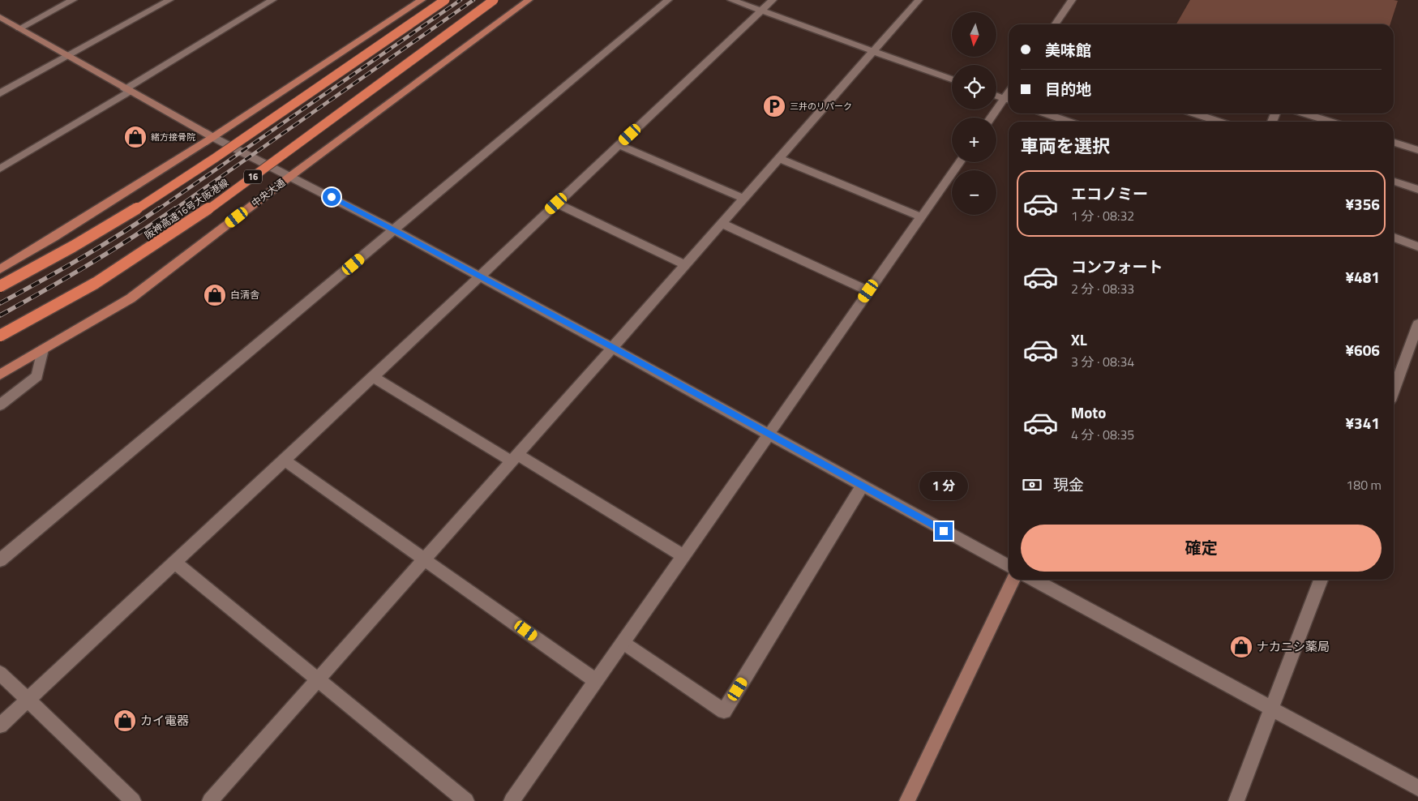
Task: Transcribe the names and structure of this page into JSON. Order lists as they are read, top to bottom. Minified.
{"streets":{"highway":["16","阪神高速16号大阪港線"],"main road":["中央大通"]},"places":{"parking":["三井のリパーク"],"shop":["緒方接骨院","白清舎","ナカニシ薬局","カイ電器"]},"north":"bottom","page":{"map_buttons":["+","−"],"banner":["美味館","目的地"],"heading":"車両を選択","list":[{"name":"エコノミー","note":"1 分 · 08:32","value":"¥356"},{"name":"コンフォート","note":"2 分 · 08:33","value":"¥481"},{"name":"XL","note":"3 分 · 08:34","value":"¥606"},{"name":"Moto","note":"4 分 · 08:35","value":"¥341"}],"pay":["現金","180 m"],"bubble":"1 分","buttons":"確定"}}
